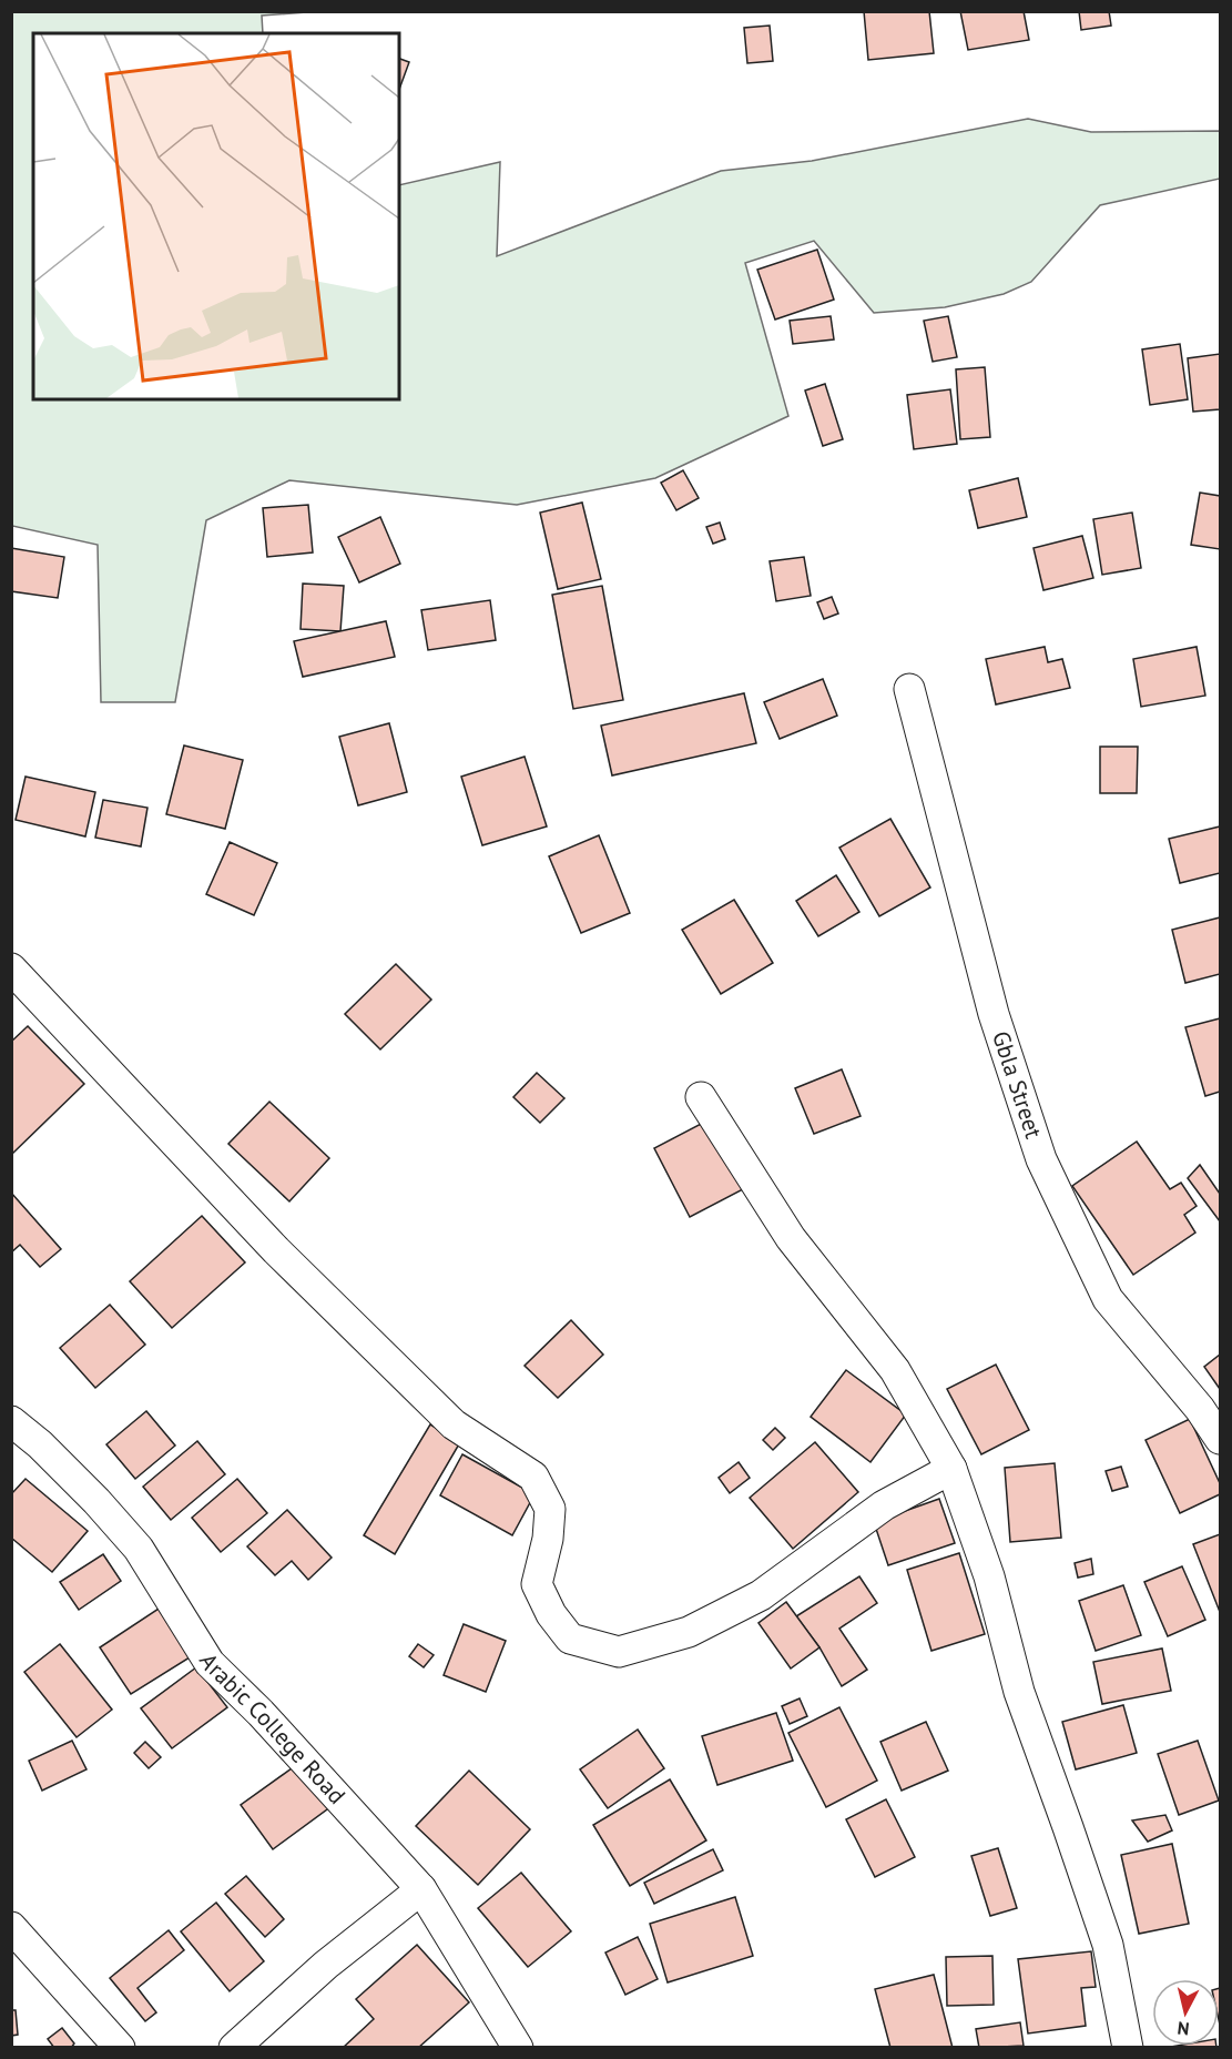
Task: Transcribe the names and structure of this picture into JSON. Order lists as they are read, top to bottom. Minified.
{"streets":{"street":["Gbla Street","Arabic College Road"]},"north":"bottom"}
